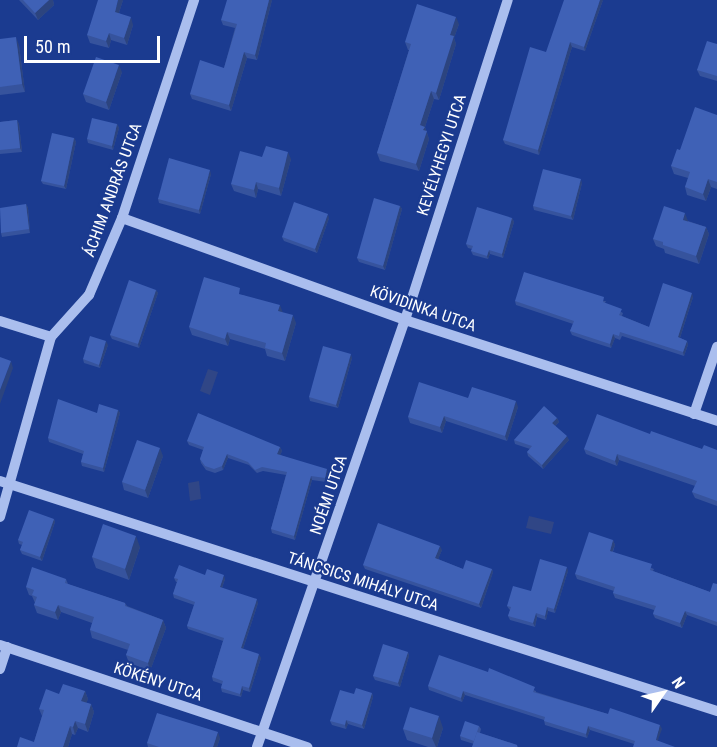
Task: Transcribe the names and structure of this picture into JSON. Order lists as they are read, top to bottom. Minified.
{"streets":{"street":["KEVÉLYHEGYI UTCA","ÁCHIM ANDRÁS UTCA","KÖVIDINKA UTCA","NOÉMI UTCA","TÁNCSICS MIHÁLY UTCA","KÖKÉNY UTCA"]},"crossings":[["KEVÉLYHEGYI UTCA","KÖVIDINKA UTCA"],["KEVÉLYHEGYI UTCA","NOÉMI UTCA"],["ÁCHIM ANDRÁS UTCA","KÖVIDINKA UTCA"],["ÁCHIM ANDRÁS UTCA","TÁNCSICS MIHÁLY UTCA"],["KÖVIDINKA UTCA","NOÉMI UTCA"],["NOÉMI UTCA","TÁNCSICS MIHÁLY UTCA"],["NOÉMI UTCA","KÖKÉNY UTCA"]],"scale_bar":"50 m","north":"top right"}
